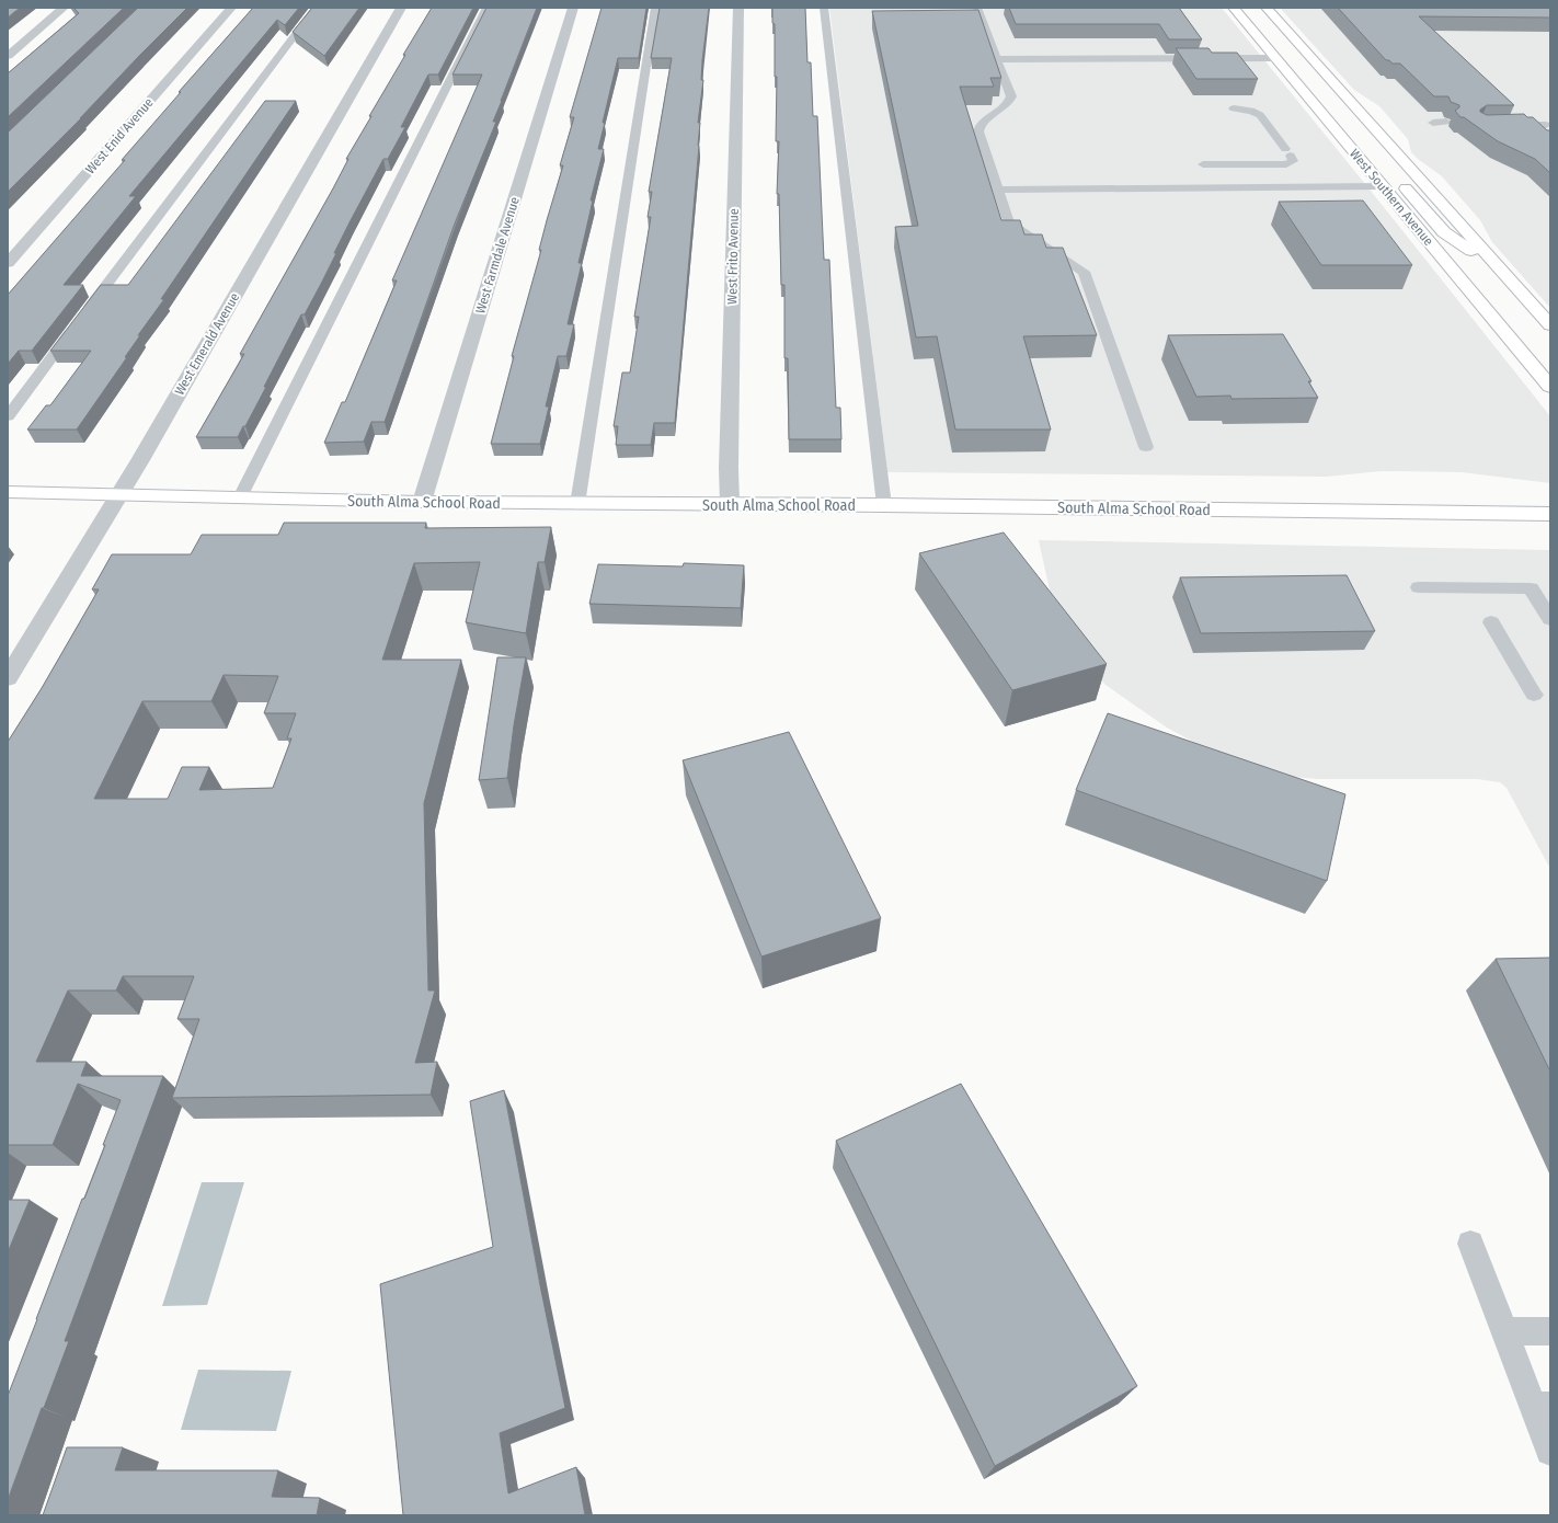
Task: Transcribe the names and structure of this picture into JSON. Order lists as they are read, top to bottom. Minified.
{"streets":{"main road":["West Southern Avenue","South Alma School Road"],"street":["West Enid Avenue","West Farmdale Avenue","West Frito Avenue","West Emerald Avenue"]},"crossings":[["West Farmdale Avenue","South Alma School Road"],["West Frito Avenue","South Alma School Road"],["West Emerald Avenue","South Alma School Road"]]}
